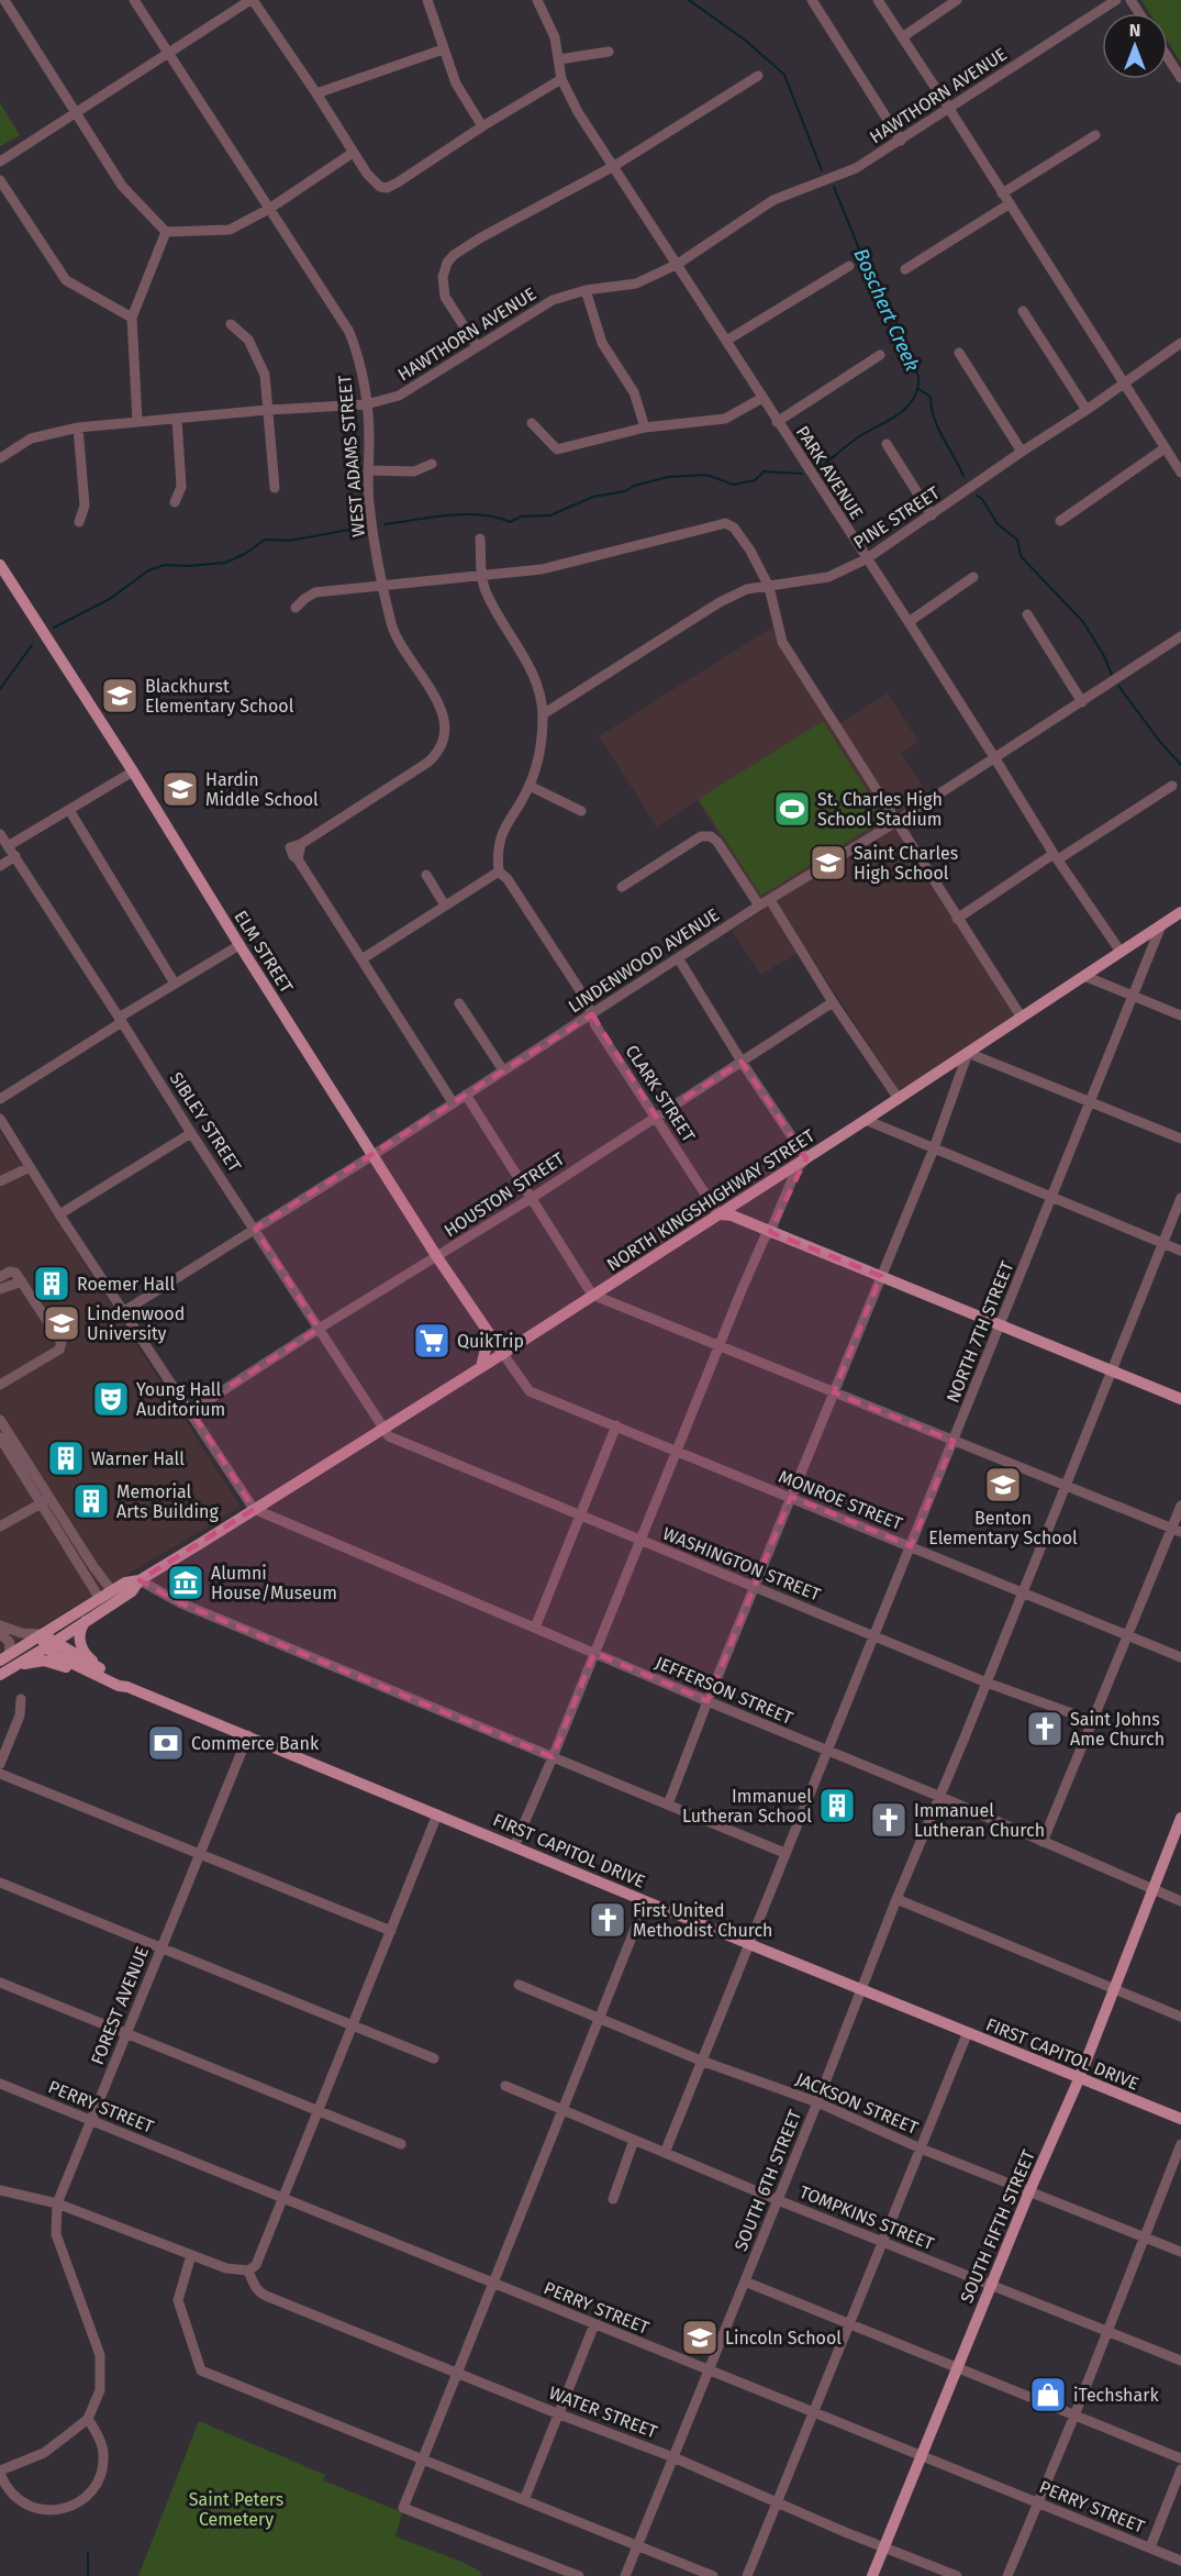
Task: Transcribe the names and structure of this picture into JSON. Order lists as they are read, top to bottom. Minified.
{"streets":{"main road":["ELM STREET","NORTH KINGSHIGHWAY STREET","FIRST CAPITOL DRIVE","SOUTH FIFTH STREET"],"street":["HAWTHORN AVENUE","WEST ADAMS STREET","PARK AVENUE","PINE STREET","LINDENWOOD AVENUE","CLARK STREET","SIBLEY STREET","HOUSTON STREET","NORTH 7TH STREET","MONROE STREET","WASHINGTON STREET","JEFFERSON STREET","FOREST AVENUE","JACKSON STREET","PERRY STREET","SOUTH 6TH STREET","TOMPKINS STREET","WATER STREET"]},"crossings":[["HAWTHORN AVENUE","WEST ADAMS STREET"],["HAWTHORN AVENUE","PARK AVENUE"],["WEST ADAMS STREET","LINDENWOOD AVENUE"],["PARK AVENUE","PINE STREET"],["PARK AVENUE","LINDENWOOD AVENUE"],["PARK AVENUE","NORTH KINGSHIGHWAY STREET"],["ELM STREET","LINDENWOOD AVENUE"],["ELM STREET","HOUSTON STREET"],["ELM STREET","NORTH KINGSHIGHWAY STREET"],["ELM STREET","MONROE STREET"],["LINDENWOOD AVENUE","CLARK STREET"],["LINDENWOOD AVENUE","SIBLEY STREET"],["CLARK STREET","HOUSTON STREET"],["CLARK STREET","NORTH KINGSHIGHWAY STREET"],["SIBLEY STREET","HOUSTON STREET"],["SIBLEY STREET","NORTH KINGSHIGHWAY STREET"],["SIBLEY STREET","WASHINGTON STREET"],["NORTH KINGSHIGHWAY STREET","NORTH 7TH STREET"],["NORTH KINGSHIGHWAY STREET","MONROE STREET"],["NORTH KINGSHIGHWAY STREET","WASHINGTON STREET"],["NORTH KINGSHIGHWAY STREET","JEFFERSON STREET"],["NORTH 7TH STREET","MONROE STREET"],["NORTH 7TH STREET","WASHINGTON STREET"],["NORTH 7TH STREET","JEFFERSON STREET"],["NORTH 7TH STREET","FIRST CAPITOL DRIVE"],["NORTH 7TH STREET","JACKSON STREET"],["NORTH 7TH STREET","TOMPKINS STREET"],["MONROE STREET","SOUTH 6TH STREET"],["WASHINGTON STREET","SOUTH 6TH STREET"],["JEFFERSON STREET","SOUTH 6TH STREET"],["JEFFERSON STREET","SOUTH FIFTH STREET"],["FIRST CAPITOL DRIVE","FOREST AVENUE"],["FIRST CAPITOL DRIVE","SOUTH 6TH STREET"],["FIRST CAPITOL DRIVE","SOUTH FIFTH STREET"],["FOREST AVENUE","PERRY STREET"],["JACKSON STREET","SOUTH 6TH STREET"],["JACKSON STREET","SOUTH FIFTH STREET"],["PERRY STREET","SOUTH 6TH STREET"],["PERRY STREET","SOUTH FIFTH STREET"],["SOUTH 6TH STREET","TOMPKINS STREET"],["SOUTH 6TH STREET","WATER STREET"],["TOMPKINS STREET","SOUTH FIFTH STREET"],["SOUTH FIFTH STREET","WATER STREET"]],"water":["Boschert Creek"],"parks":["Saint Peters Cemetery"],"places":{"school or university":["Blackhurst Elementary School","Hardin Middle School","Saint Charles High School","Lindenwood University","Benton Elementary School","Lincoln School"],"sports":["St. Charles High School Stadium"],"building":["Roemer Hall","Warner Hall","Memorial Arts Building","Immanuel Lutheran School"],"supermarket":["QuikTrip"],"theatre":["Young Hall Auditorium"],"museum":["Alumni House/Museum"],"church":["Saint Johns Ame Church","Immanuel Lutheran Church","First United Methodist Church"],"bank":["Commerce Bank"],"shop":["iTechshark"]},"north":"top"}
